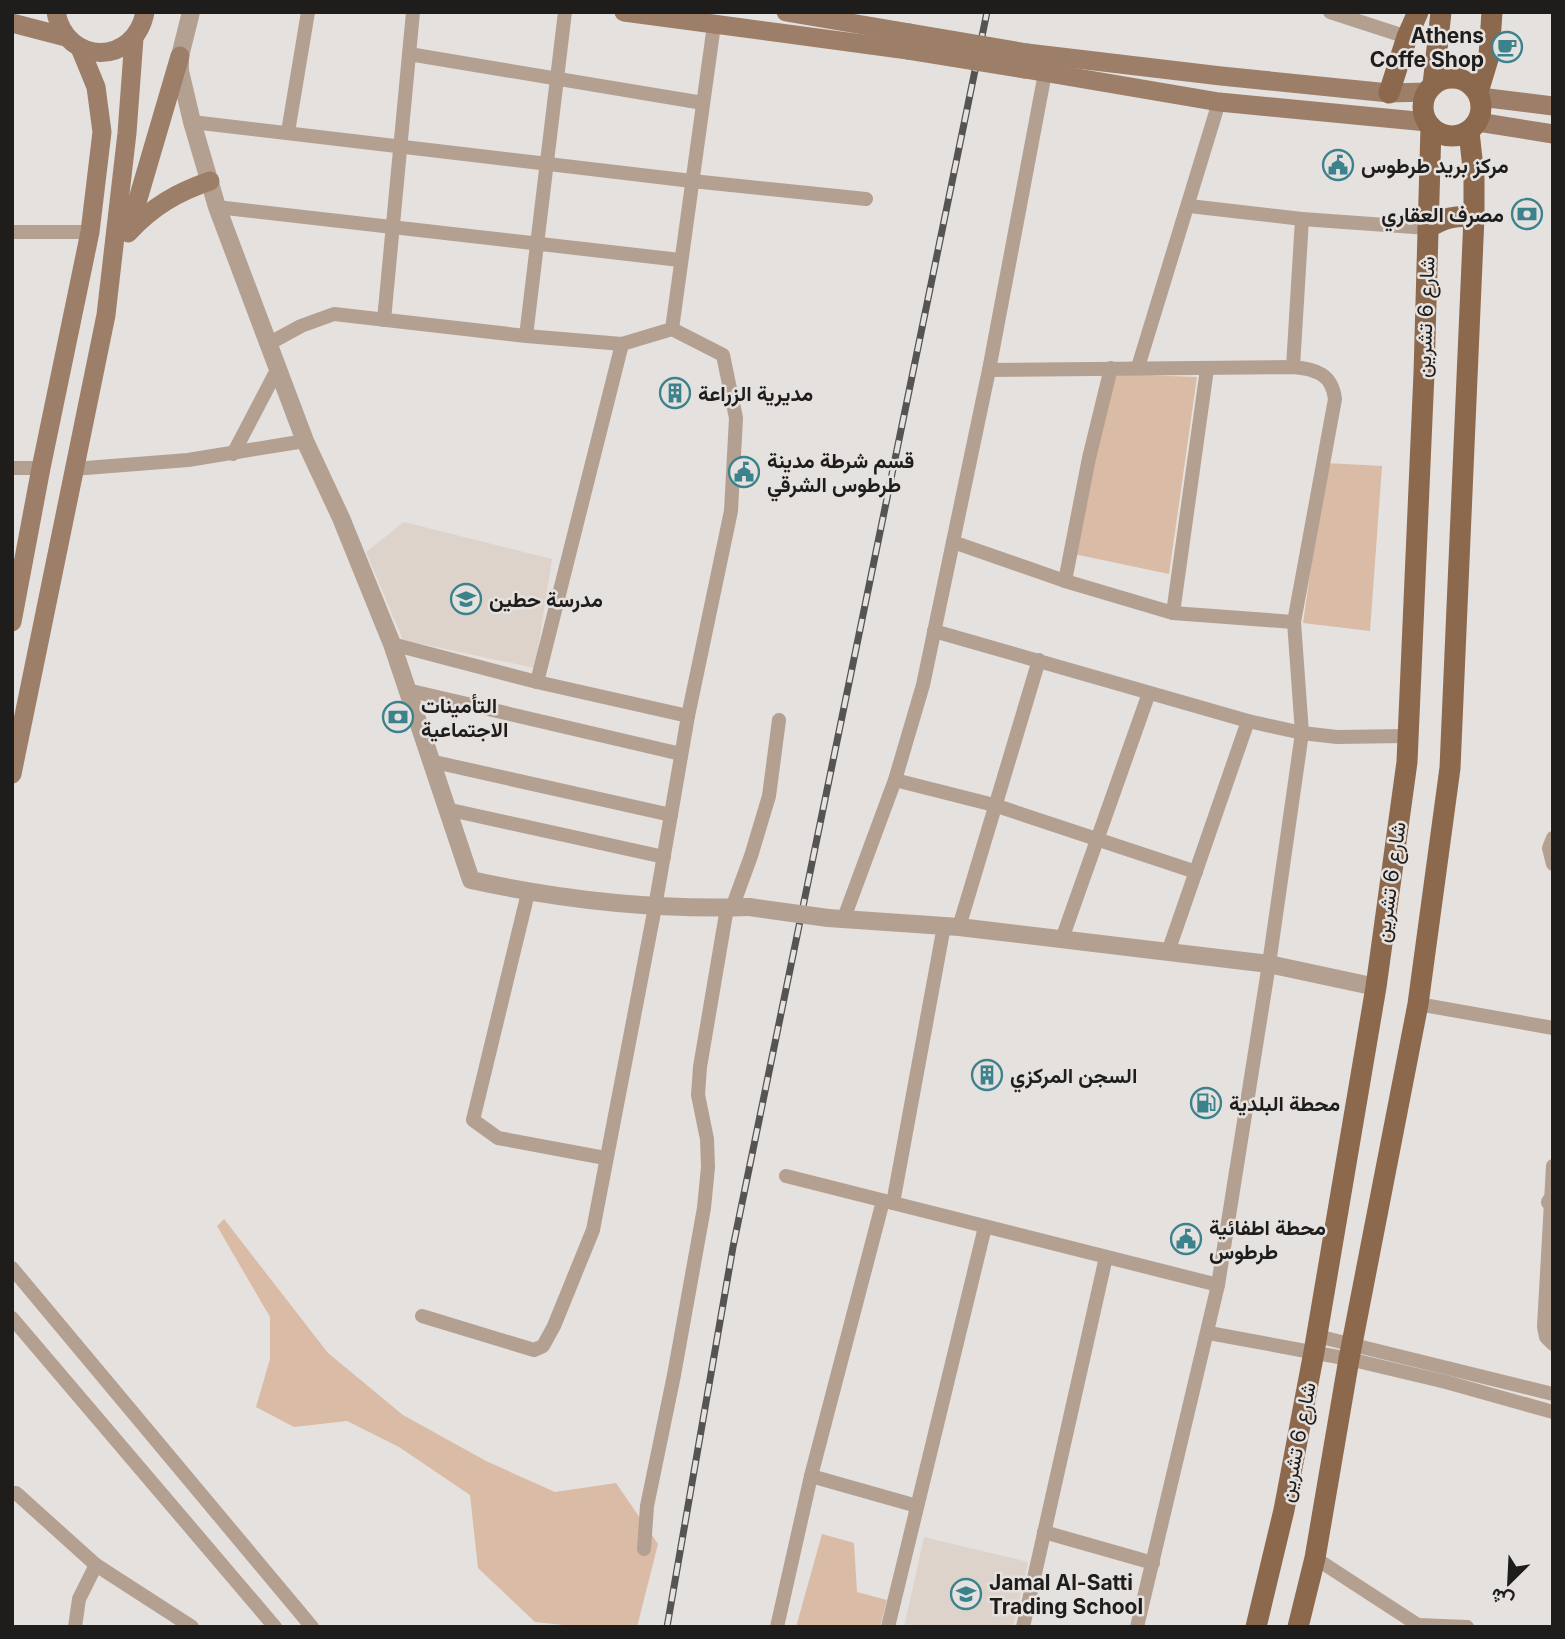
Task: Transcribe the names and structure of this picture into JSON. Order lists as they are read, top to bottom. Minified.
{"streets":{"main road":["شارع 6 تشرين"]},"places":{"cafe":["Athens Coffe Shop"],"public building":["مركز بريد طرطوس","قسم شرطة مدينة طرطوس الشرقي","محطة اطفائية طرطوس"],"bank":["مصرف العقاري","التأمينات الاجتماعية"],"building":["مديرية الزراعة","السجن المركزي"],"school or university":["مدرسة حطين","Jamal Al-Satti Trading School"],"fuel station":["محطة البلدية"]},"north":"bottom left"}
